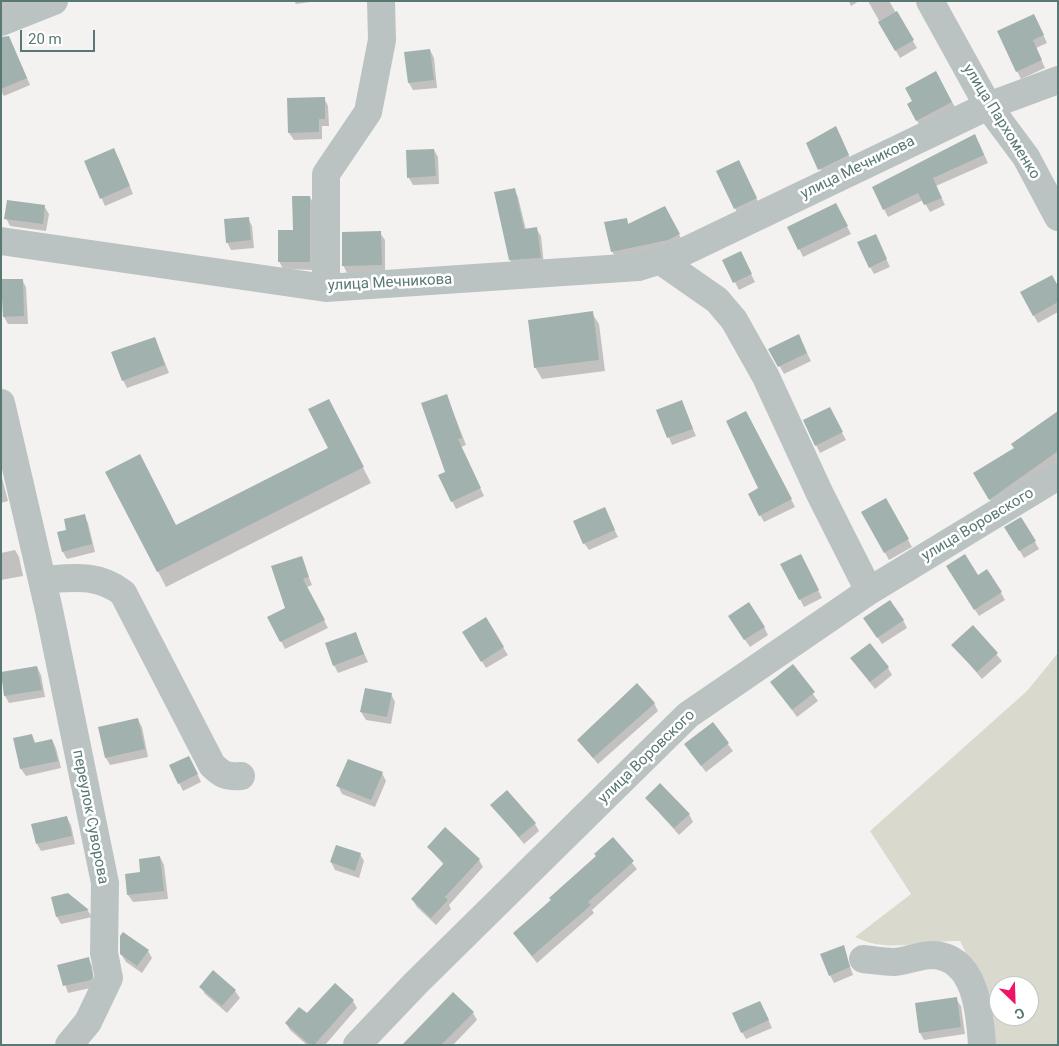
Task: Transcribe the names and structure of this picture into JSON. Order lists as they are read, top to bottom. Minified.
{"streets":{"street":["улица Пархоменко","улица Мечникова","улица Воровского","переулок Суворова"]},"crossings":[["улица Пархоменко","улица Мечникова"]],"scale_bar":"20 m","north":"bottom right"}
